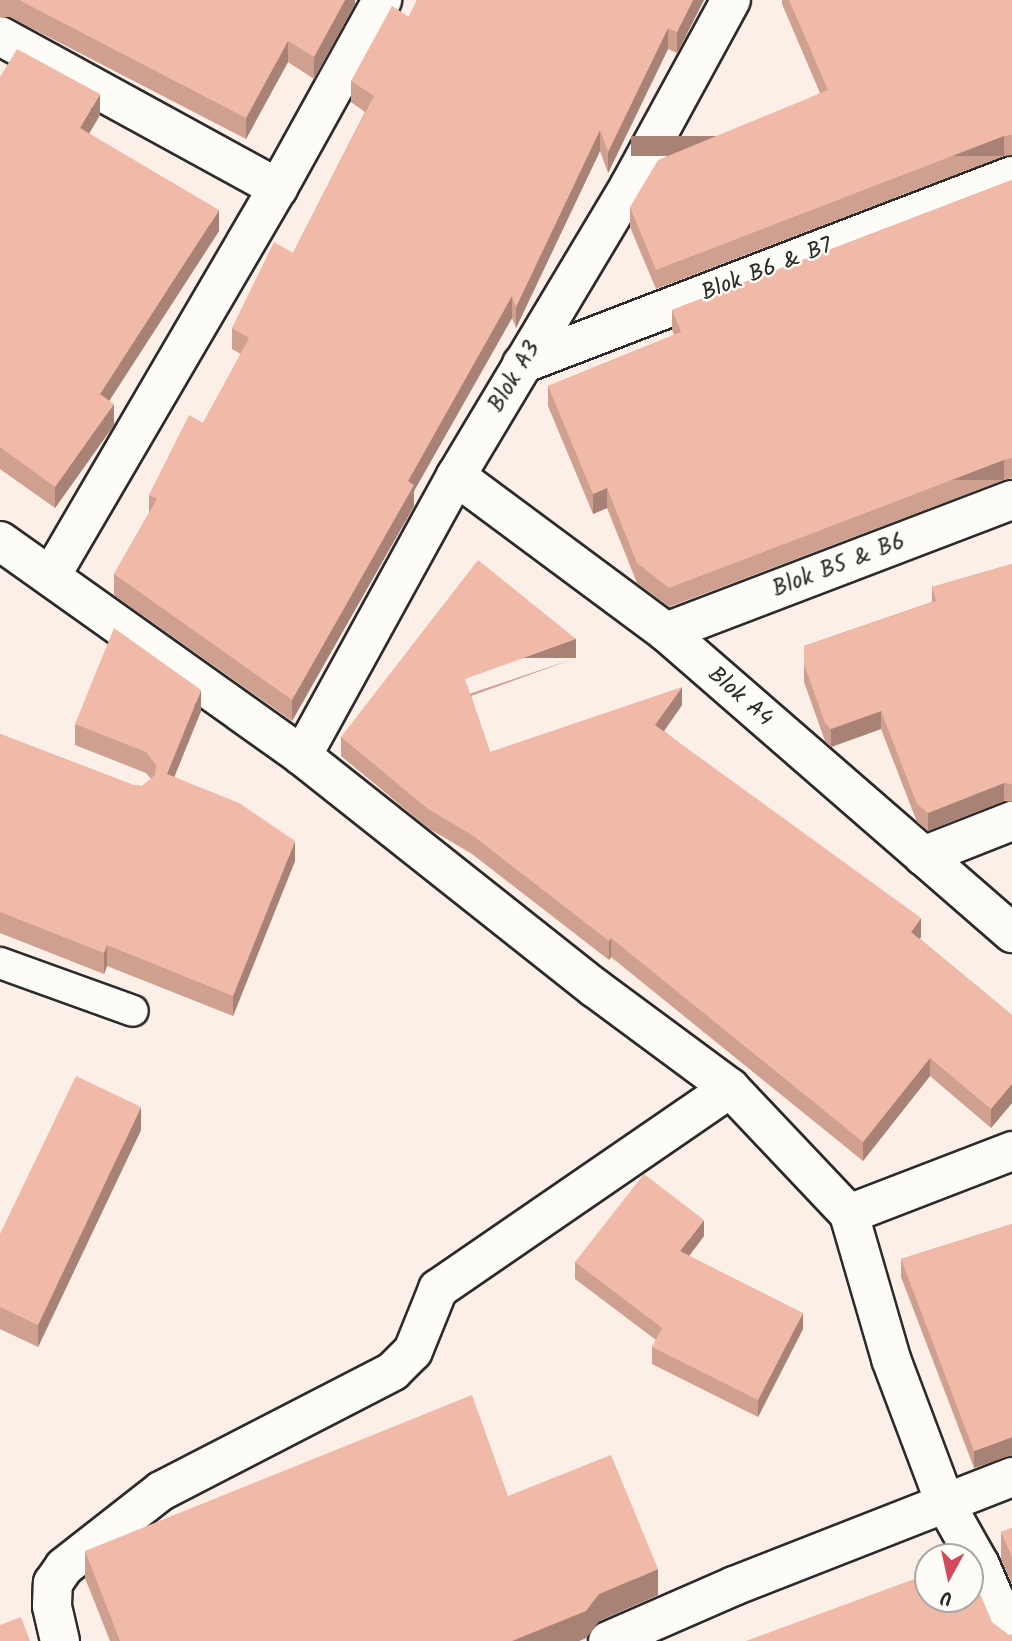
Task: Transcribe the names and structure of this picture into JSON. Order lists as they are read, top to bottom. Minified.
{"streets":{"street":["Blok B6 & B7","Blok A3","Blok B5 & B6","Blok A4"]},"crossings":[["Blok B6 & B7","Blok A3"],["Blok A3","Blok A4"],["Blok B5 & B6","Blok A4"]],"north":"bottom"}
